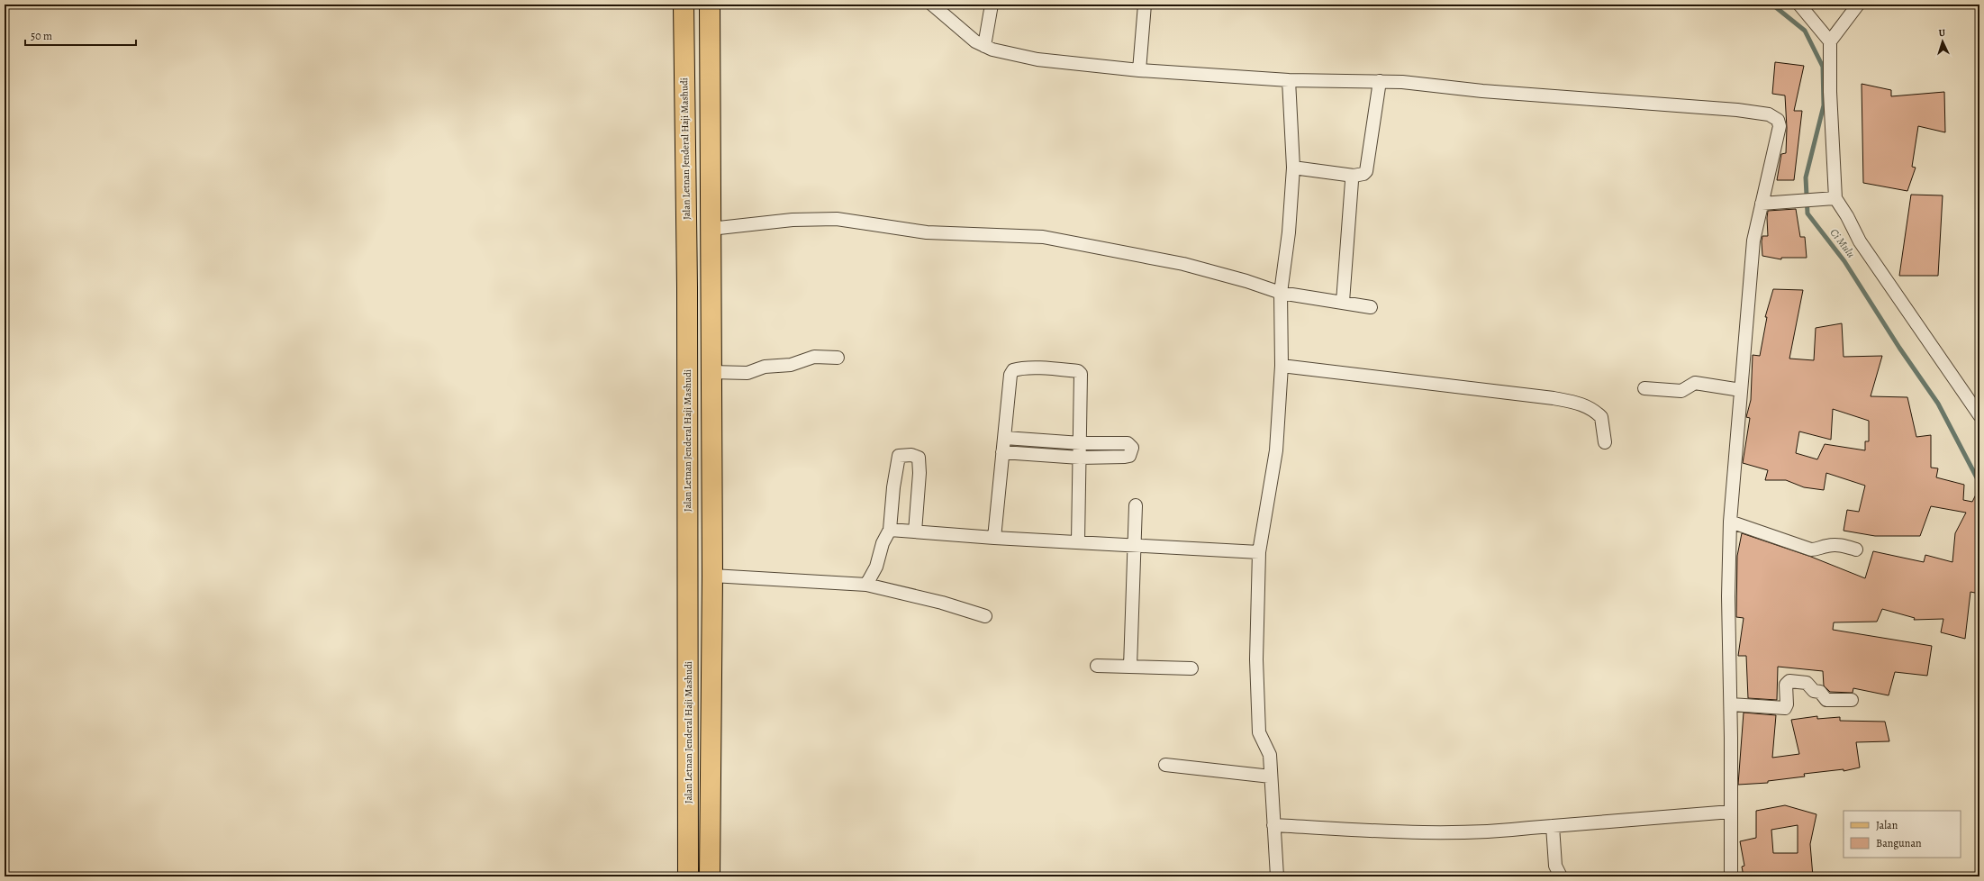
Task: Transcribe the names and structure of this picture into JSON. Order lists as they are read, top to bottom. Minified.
{"streets":{"main road":["Jalan Letnan Jenderal Haji Mashudi"]},"water":["Ci Mulu"],"legend":["Jalan","Bangunan"],"scale_bar":"50 m","north":"top"}
